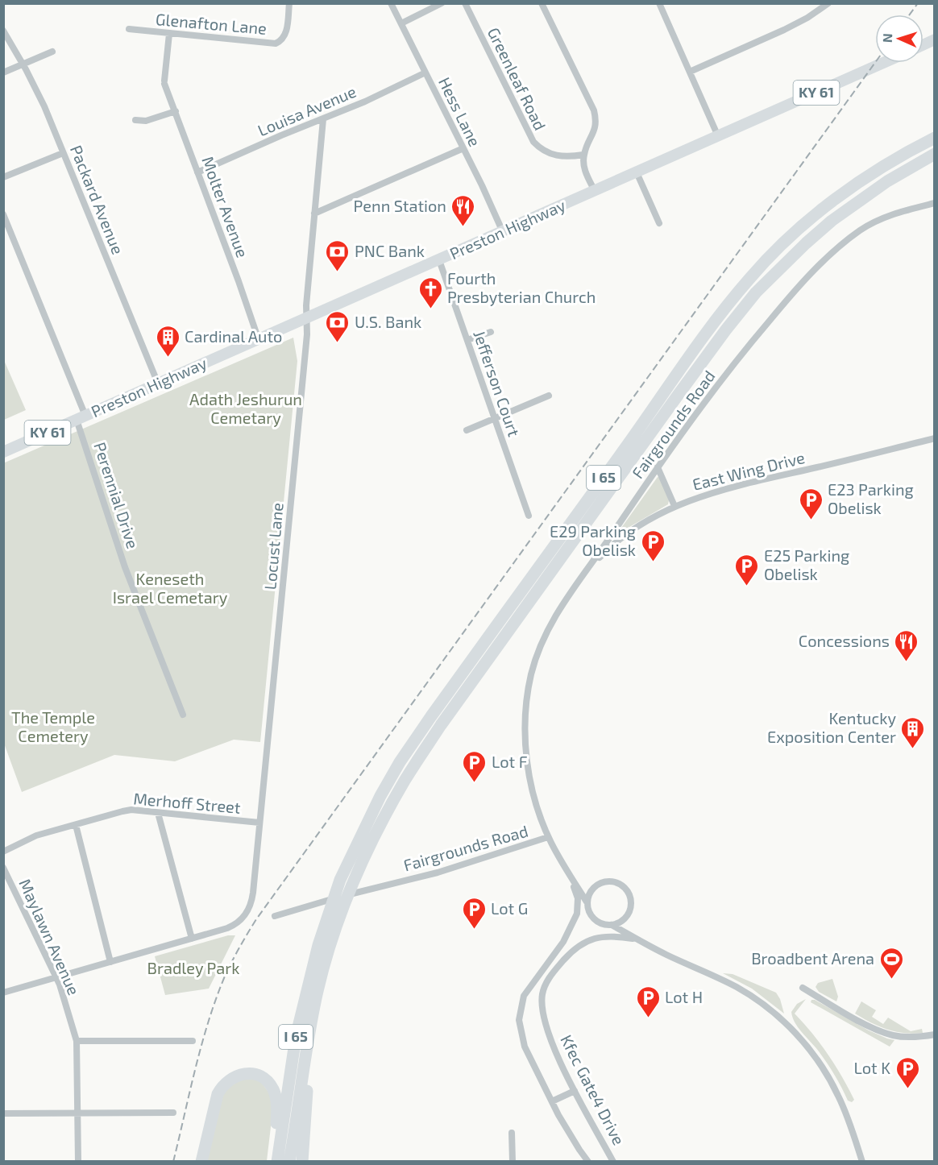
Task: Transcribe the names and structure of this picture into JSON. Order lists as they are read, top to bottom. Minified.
{"streets":{"highway":["I 65"],"main road":["KY 61","Preston Highway"],"street":["Glenafton Lane","Greenleaf Road","Louisa Avenue","Hess Lane","Packard Avenue","Molter Avenue","Jefferson Court","Fairgrounds Road","East Wing Drive","Perennial Drive","Locust Lane","Merhoff Street","Maylawn Avenue","Kfec Gate4 Drive"]},"crossings":[["Glenafton Lane","Molter Avenue"],["Louisa Avenue","Hess Lane"],["Louisa Avenue","Molter Avenue"],["Louisa Avenue","Locust Lane"],["Hess Lane","Preston Highway"],["Packard Avenue","Preston Highway"],["Molter Avenue","Preston Highway"],["Preston Highway","Jefferson Court"],["Preston Highway","Perennial Drive"],["Preston Highway","Locust Lane"],["Fairgrounds Road","East Wing Drive"],["Locust Lane","Merhoff Street"],["Locust Lane","Maylawn Avenue"]],"parks":["Adath Jeshurun Cemetary","Keneseth Israel Cemetary","The Temple Cemetery","Bradley Park"],"places":{"restaurant":["Penn Station","Concessions"],"bank":["PNC Bank","U.S. Bank"],"church":["Fourth Presbyterian Church"],"building":["Cardinal Auto","Kentucky Exposition Center"],"parking":["E23 Parking Obelisk","E29 Parking Obelisk","E25 Parking Obelisk","Lot F","Lot G","Lot H","Lot K"],"sports":["Broadbent Arena"]},"north":"left"}
